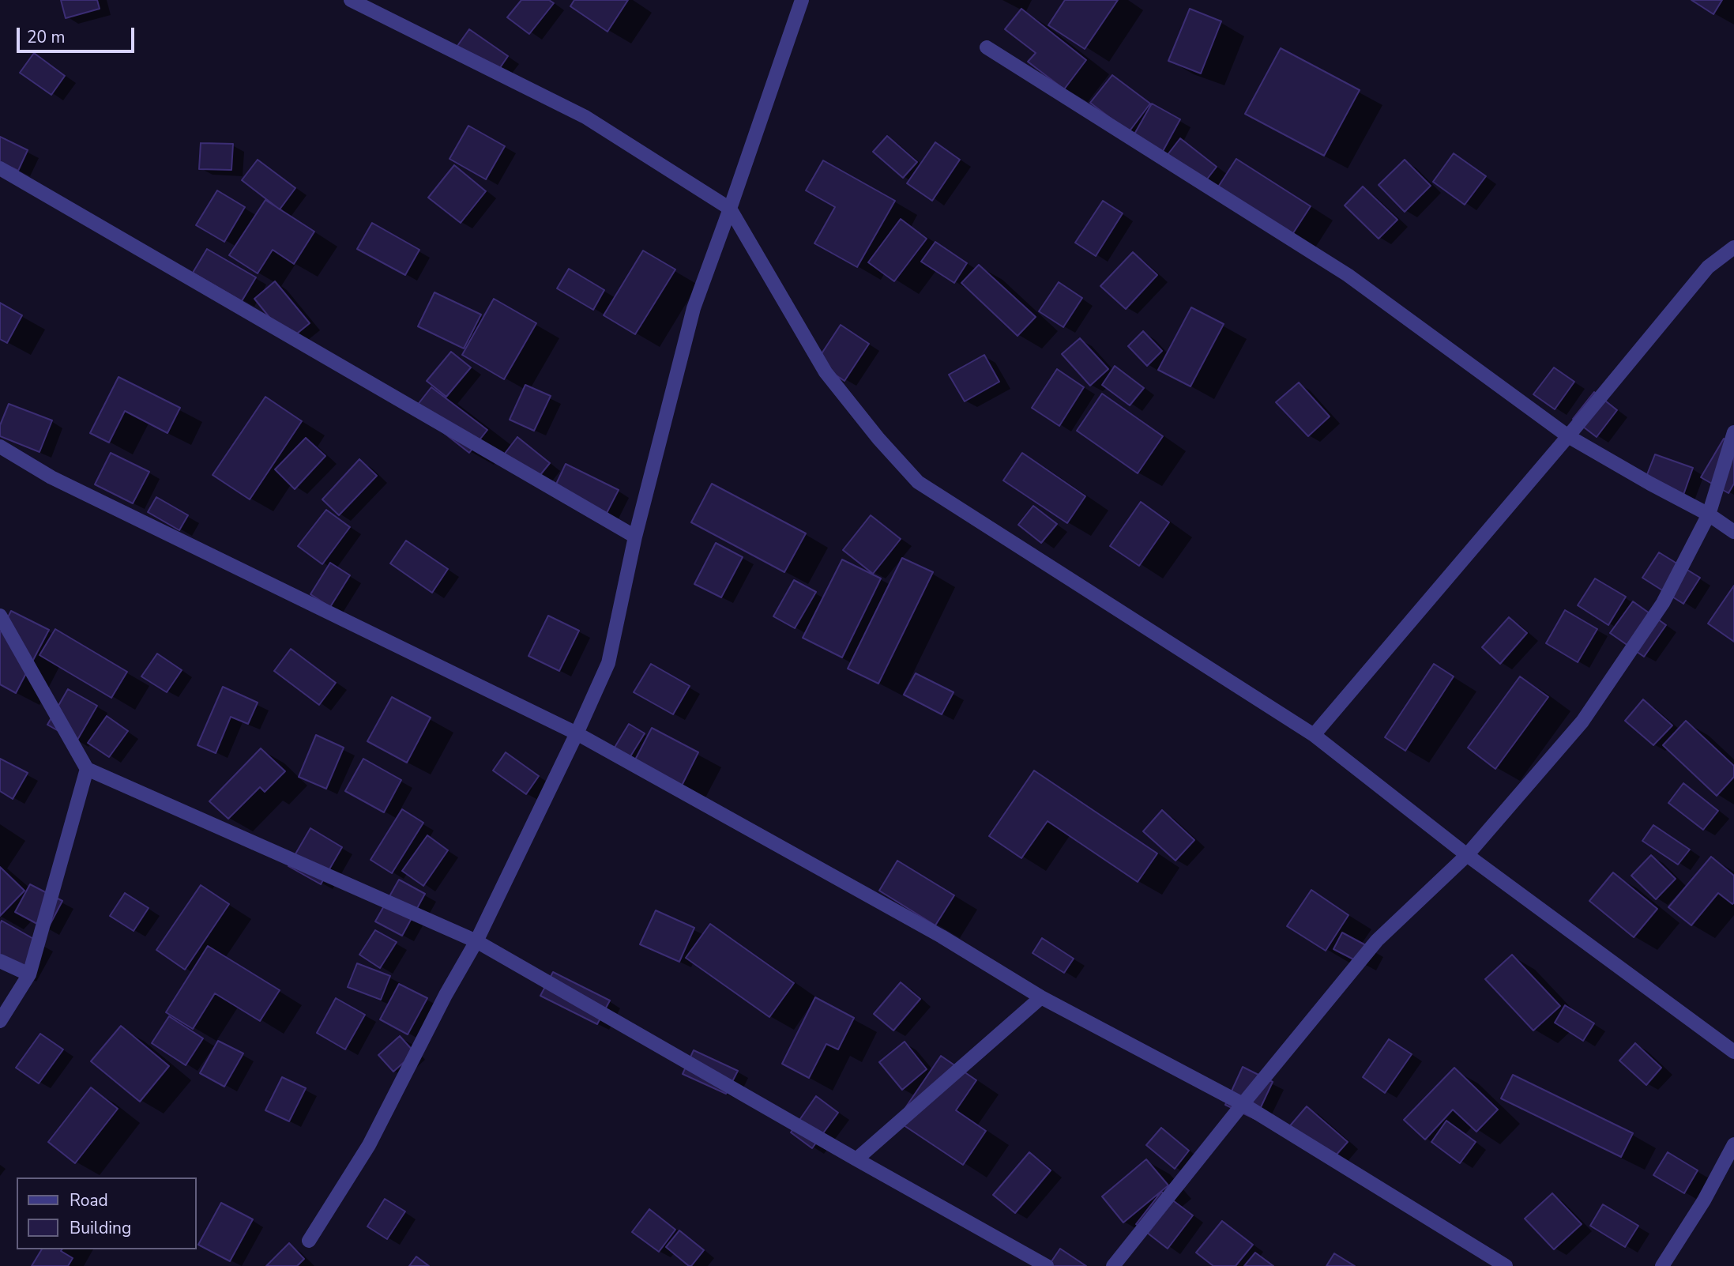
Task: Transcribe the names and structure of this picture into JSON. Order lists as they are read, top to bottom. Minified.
{"legend":["Road","Building"],"scale_bar":"20 m"}
